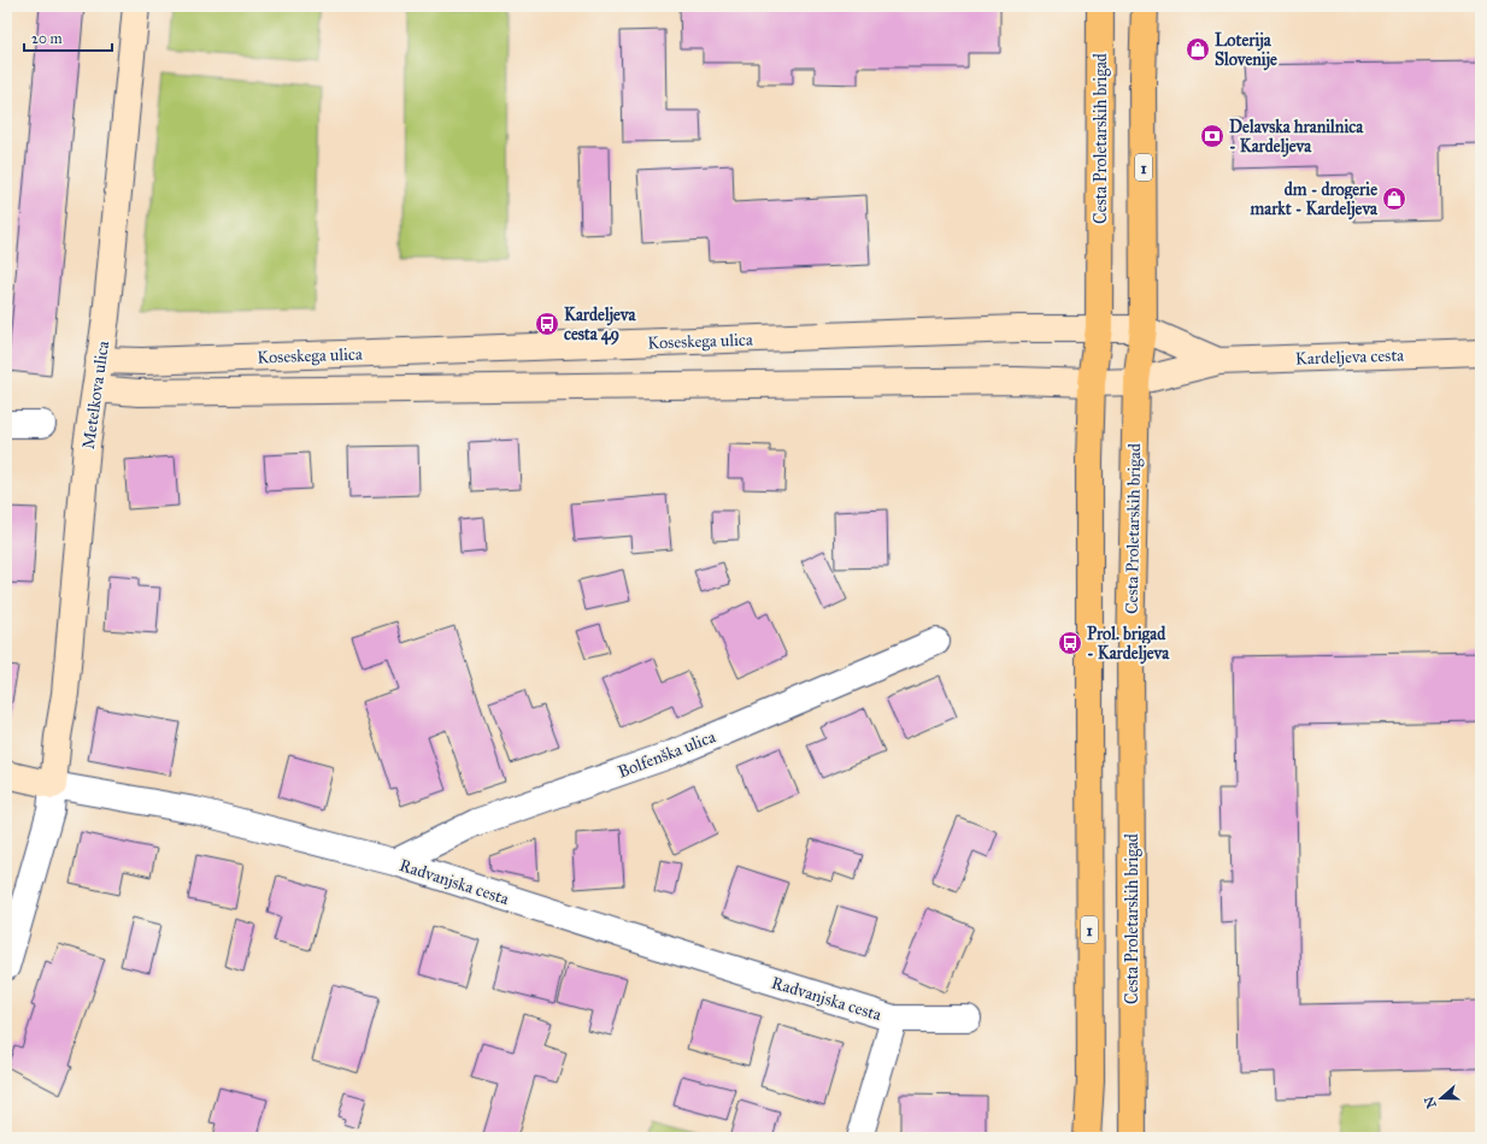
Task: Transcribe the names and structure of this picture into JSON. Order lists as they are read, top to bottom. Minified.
{"streets":{"main road":["Cesta Proletarskih brigad","1"],"street":["Koseskega ulica","Kardeljeva cesta","Metelkova ulica","Bolfenška ulica","Radvanjska cesta"]},"crossings":[["Cesta Proletarskih brigad","Koseskega ulica"],["Koseskega ulica","Kardeljeva cesta"],["Koseskega ulica","Metelkova ulica"],["Metelkova ulica","Radvanjska cesta"],["Bolfenška ulica","Radvanjska cesta"]],"places":{"shop":["Loterija Slovenije","dm - drogerie markt - Kardeljeva"],"bank":["Delavska hranilnica - Kardeljeva"],"bus stop":["Kardeljeva cesta 49","Prol. brigad - Kardeljeva"]},"scale_bar":"20 m","north":"left"}
